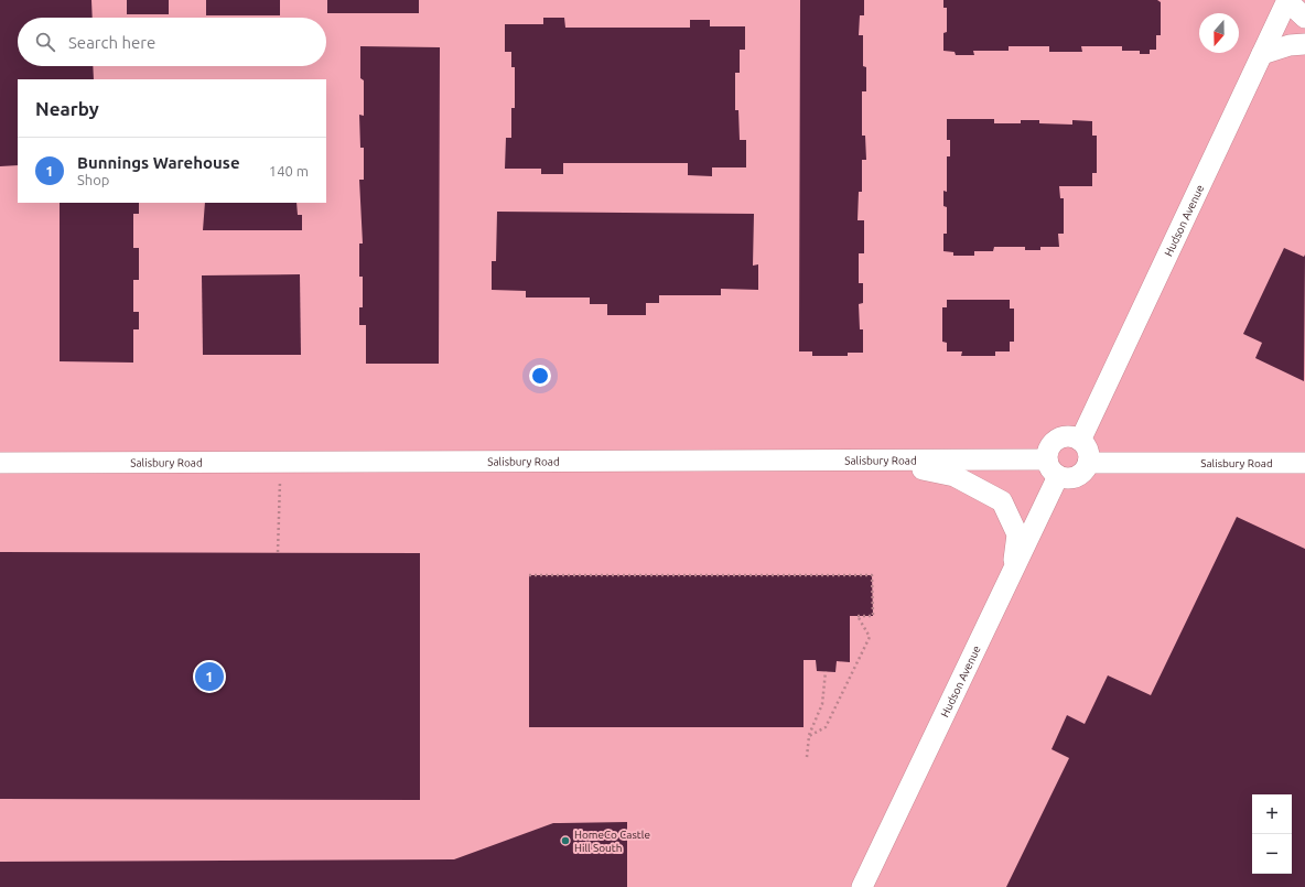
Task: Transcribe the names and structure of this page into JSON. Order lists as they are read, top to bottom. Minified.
{"streets":{"street":["Hudson Avenue","Salisbury Road"]},"crossings":[["Hudson Avenue","Salisbury Road"]],"places":["HomeCo Castle Hill South"],"north":"bottom","page":{"search":"Search here","heading":"Nearby","list":[{"mark":"1","name":"Bunnings Warehouse","note":"Shop","value":"140 m"}],"pins":"1","map_buttons":["+","−"]}}
